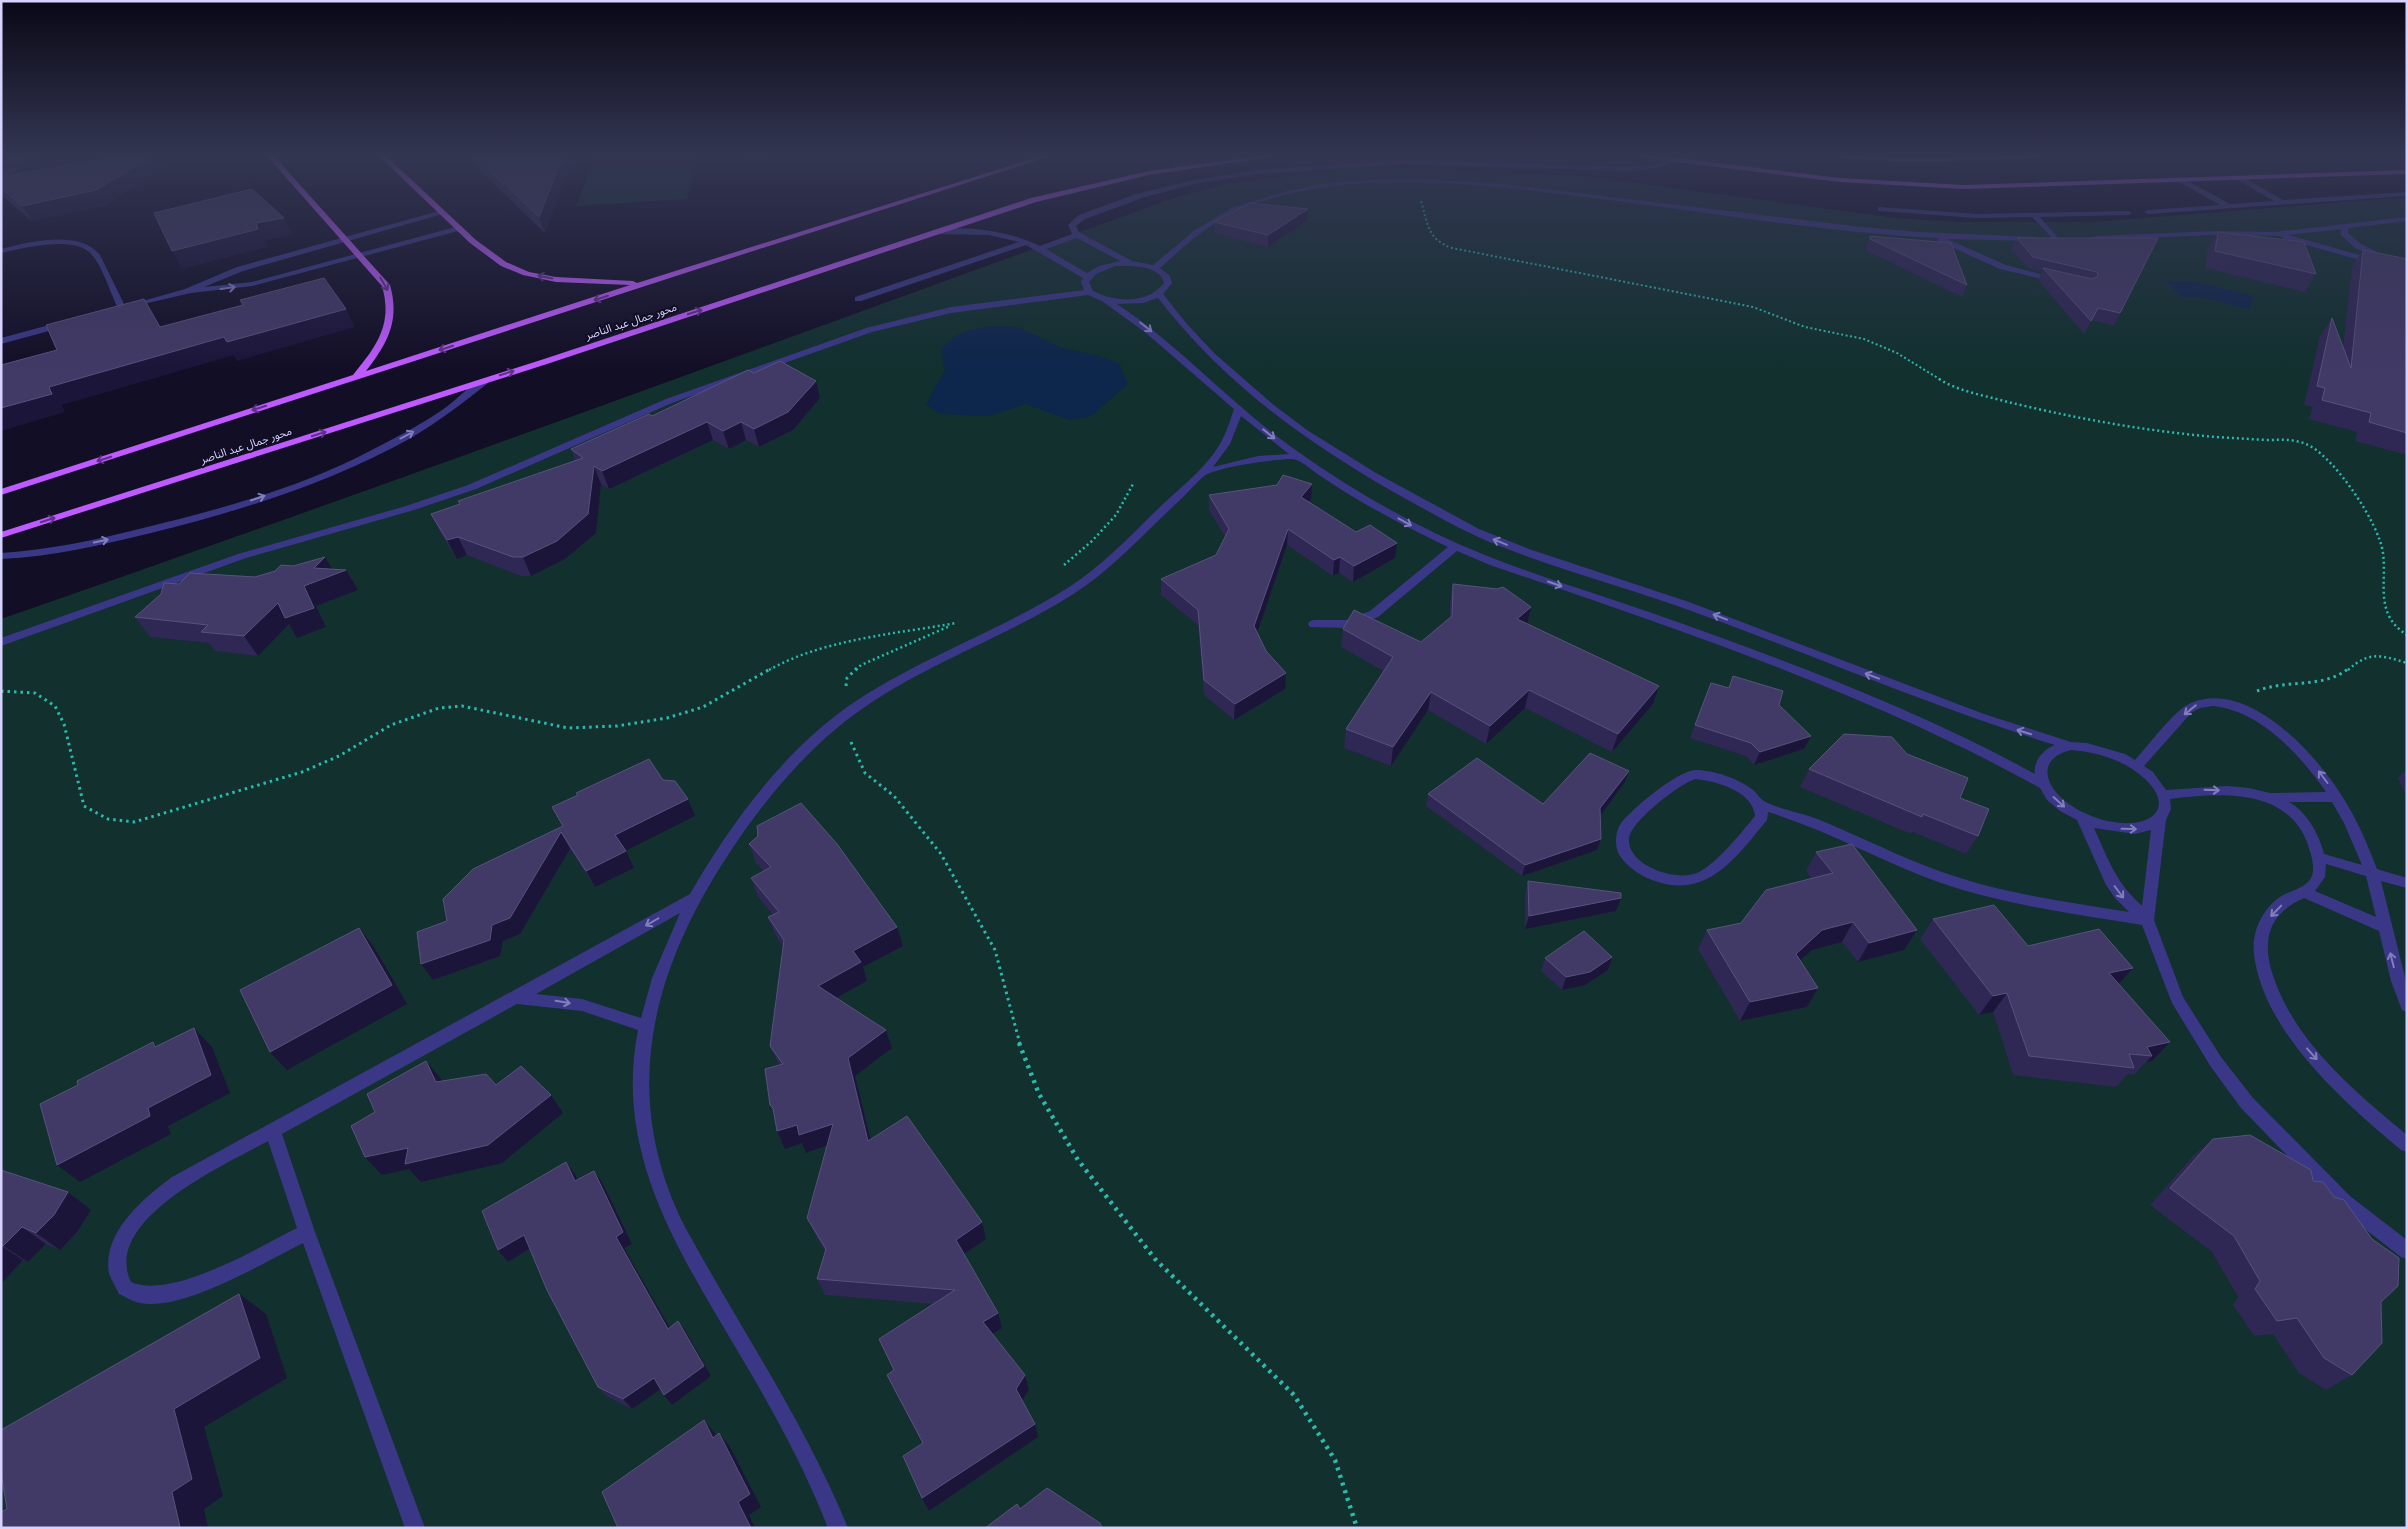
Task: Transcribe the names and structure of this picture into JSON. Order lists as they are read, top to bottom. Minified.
{"streets":{"main road":["محور جمال عبد الناصر"]}}
